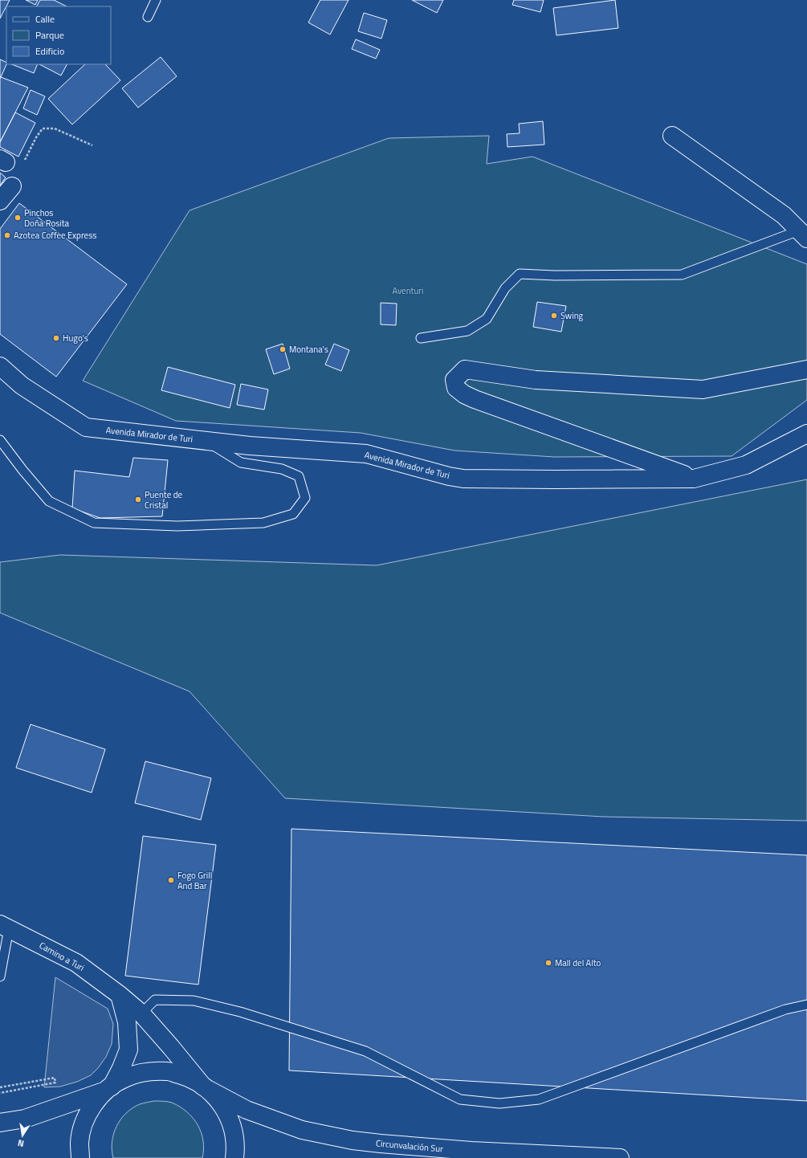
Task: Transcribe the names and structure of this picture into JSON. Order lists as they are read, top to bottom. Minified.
{"streets":{"main road":["Avenida Mirador de Turi","Camino a Turi","Circunvalación Sur"]},"crossings":[["Camino a Turi","Circunvalación Sur"]],"parks":["Aventuri"],"places":["Pinchos Doña Rosita","Azotea Coffee Express","Swing","Hugo's","Montana's","Puente de Cristal","Fogo Grill And Bar","Mall del Alto"],"legend":["Calle","Parque","Edificio"],"north":"bottom"}
